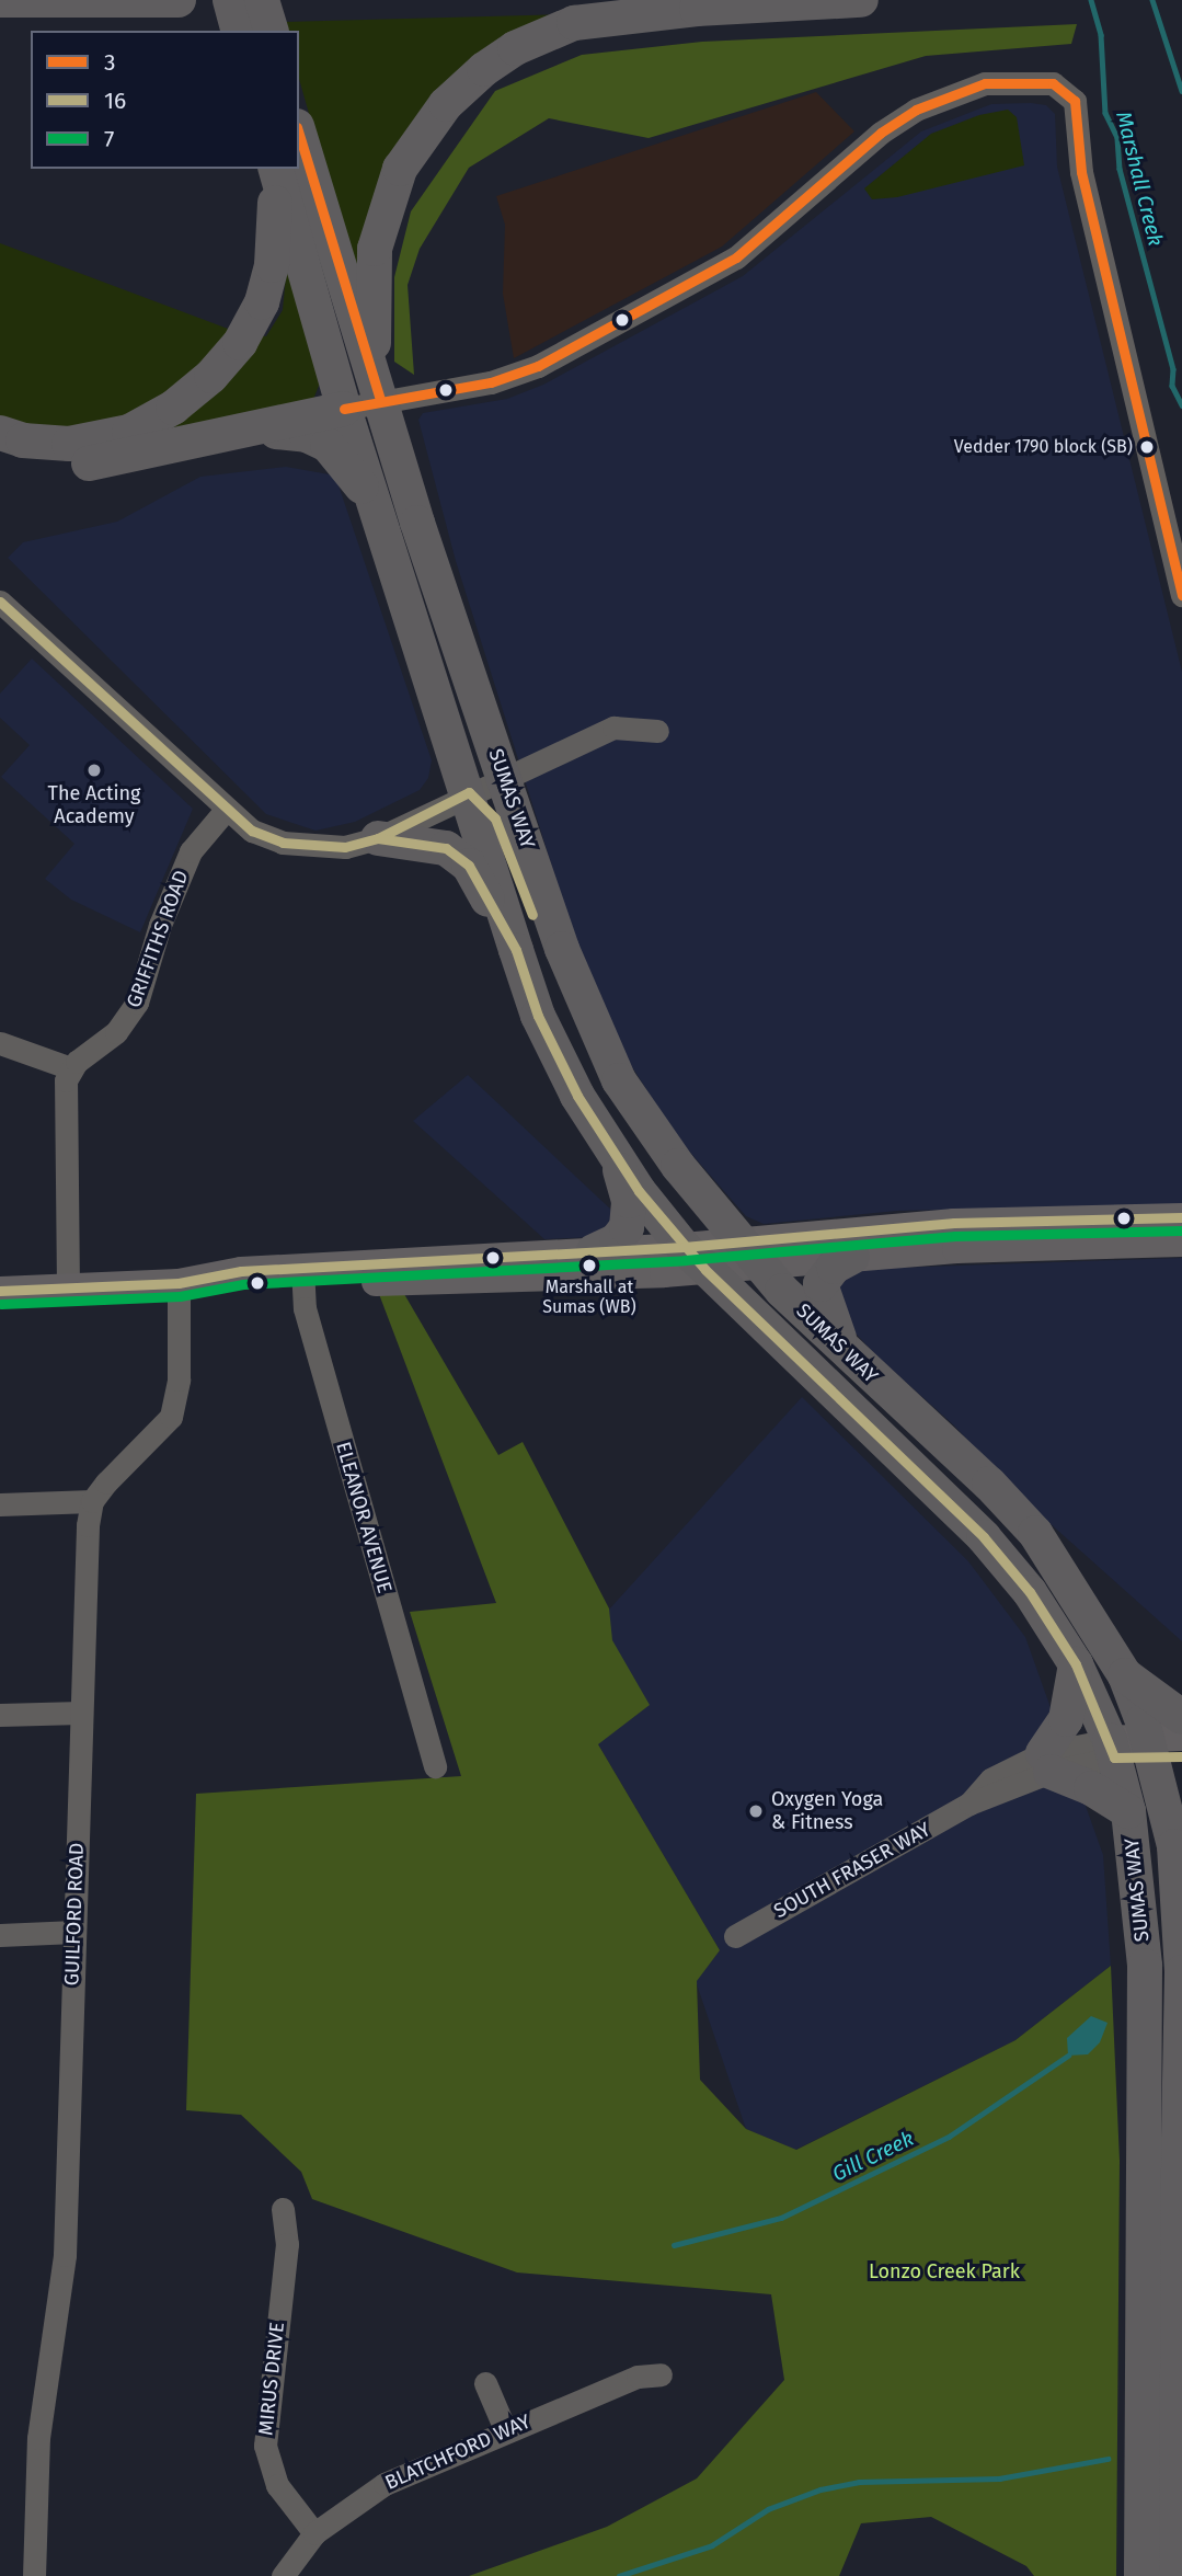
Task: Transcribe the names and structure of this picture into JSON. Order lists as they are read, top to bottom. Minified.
{"streets":{"highway":["SUMAS WAY"],"main road":["SOUTH FRASER WAY"],"street":["GRIFFITHS ROAD","ELEANOR AVENUE","GUILFORD ROAD","MIRUS DRIVE","BLATCHFORD WAY"]},"crossings":[["SUMAS WAY","SOUTH FRASER WAY"],["MIRUS DRIVE","BLATCHFORD WAY"]],"water":["Marshall Creek","Gill Creek"],"parks":["Lonzo Creek Park"],"places":["Vedder 1790 block (SB)","The Acting Academy","Marshall at Sumas (WB)","Oxygen Yoga & Fitness"],"lines":["transit line 3","transit line 16","transit line 7"],"legend":["3","16","7"]}
